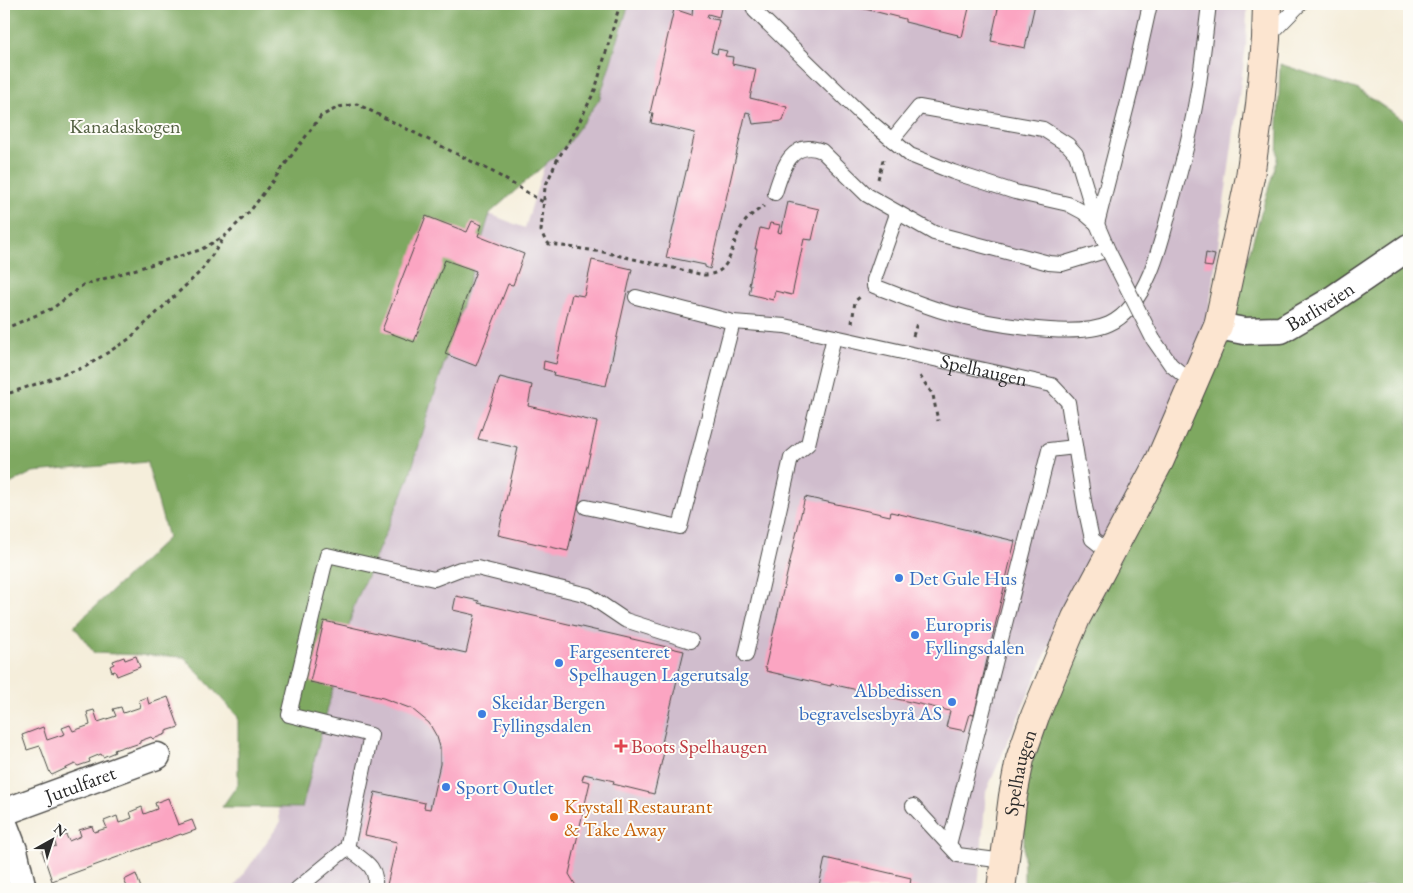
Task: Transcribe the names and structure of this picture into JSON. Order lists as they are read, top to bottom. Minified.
{"streets":{"main road":["Spelhaugen"],"street":["Barliveien","Jutulfaret"]},"crossings":[["Barliveien","Spelhaugen"]],"parks":["Kanadaskogen"],"places":{"other":["Det Gule Hus","Europris Fyllingsdalen","Fargesenteret Spelhaugen Lagerutsalg","Abbedissen begravelsesbyrå AS","Skeidar Bergen Fyllingsdalen","Sport Outlet","Krystall Restaurant & Take Away"],"health":["Boots Spelhaugen"]},"north":"top right"}
